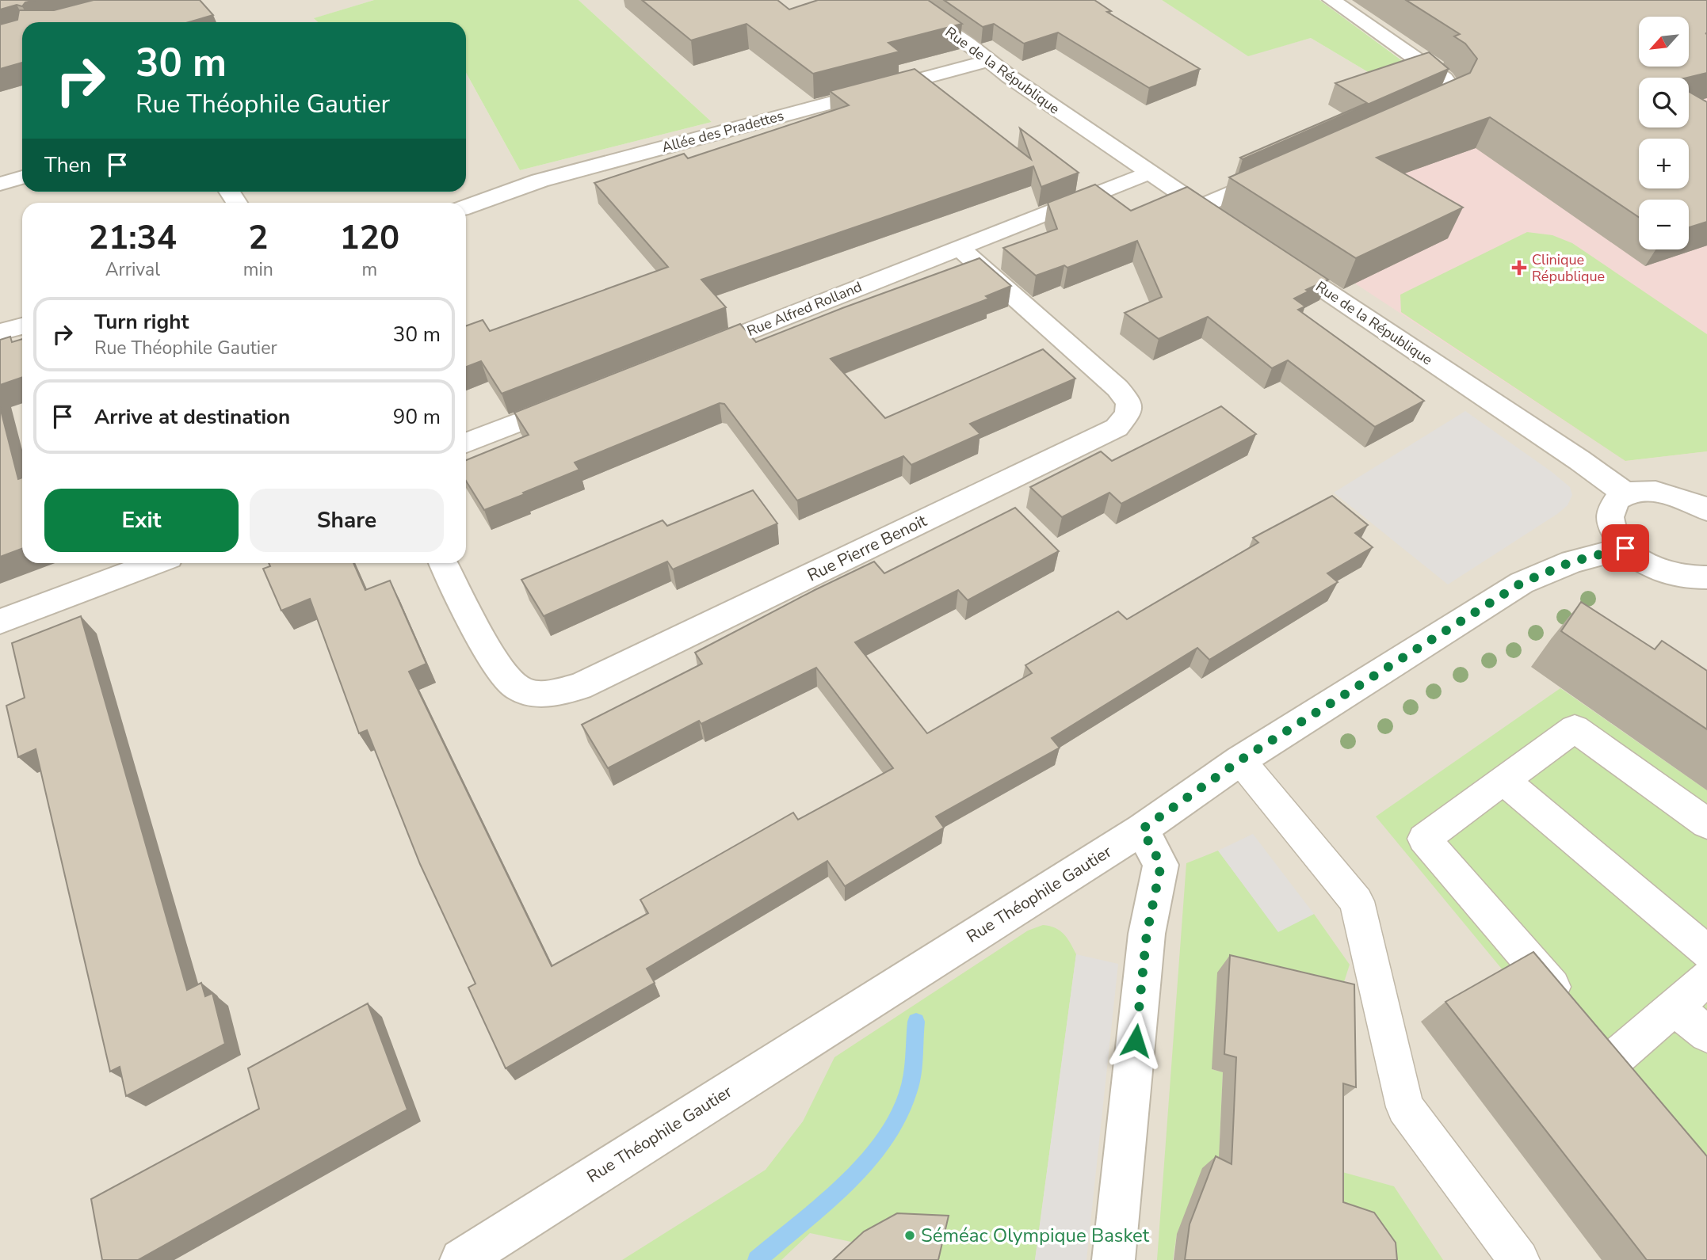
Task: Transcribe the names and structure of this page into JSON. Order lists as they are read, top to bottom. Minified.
{"streets":{"street":["Rue de la République","Allée des Pradettes","Rue Alfred Rolland","Rue Pierre Benoit","Rue Théophile Gautier"]},"crossings":[["Rue de la République","Allée des Pradettes"],["Rue de la République","Rue Alfred Rolland"],["Rue Alfred Rolland","Rue Pierre Benoit"]],"places":{"health":["Clinique République"],"other":["Séméac Olympique Basket"]},"north":"bottom left","page":{"map_buttons":["+","−"],"turn":["30 m","Rue Théophile Gautier"],"then":"Then","eta":["21:34","Arrival","2","min","120","m"],"list":[{"name":"Turn right","note":"Rue Théophile Gautier","value":"30 m"},{"name":"Arrive at destination","value":"90 m"}],"buttons":["Exit","Share"]}}
